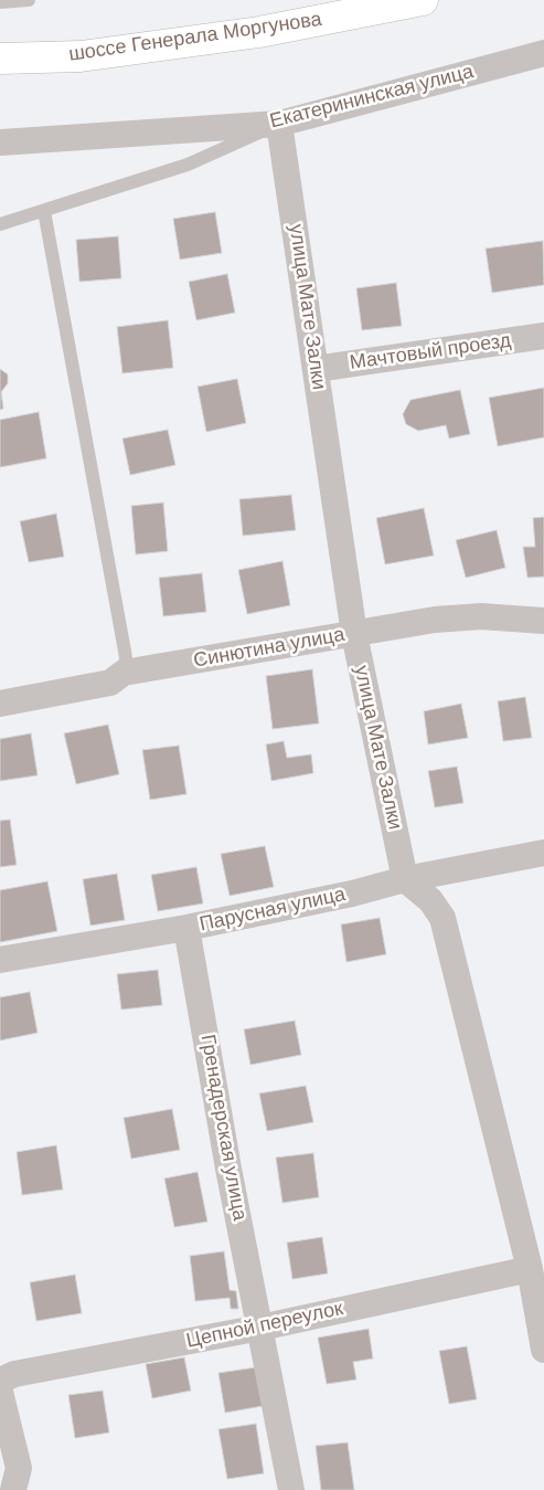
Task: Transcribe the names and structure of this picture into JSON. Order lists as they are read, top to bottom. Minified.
{"streets":{"main road":["шоссе Генерала Моргунова"],"street":["Екатерининская улица","улица Мате Залки","Мачтовый проезд","Синютина улица","Парусная улица","Гренадерская улица","Цепной переулок"]},"crossings":[["Екатерининская улица","улица Мате Залки"],["улица Мате Залки","Мачтовый проезд"],["улица Мате Залки","Синютина улица"],["улица Мате Залки","Парусная улица"],["Парусная улица","Гренадерская улица"],["Гренадерская улица","Цепной переулок"]]}
